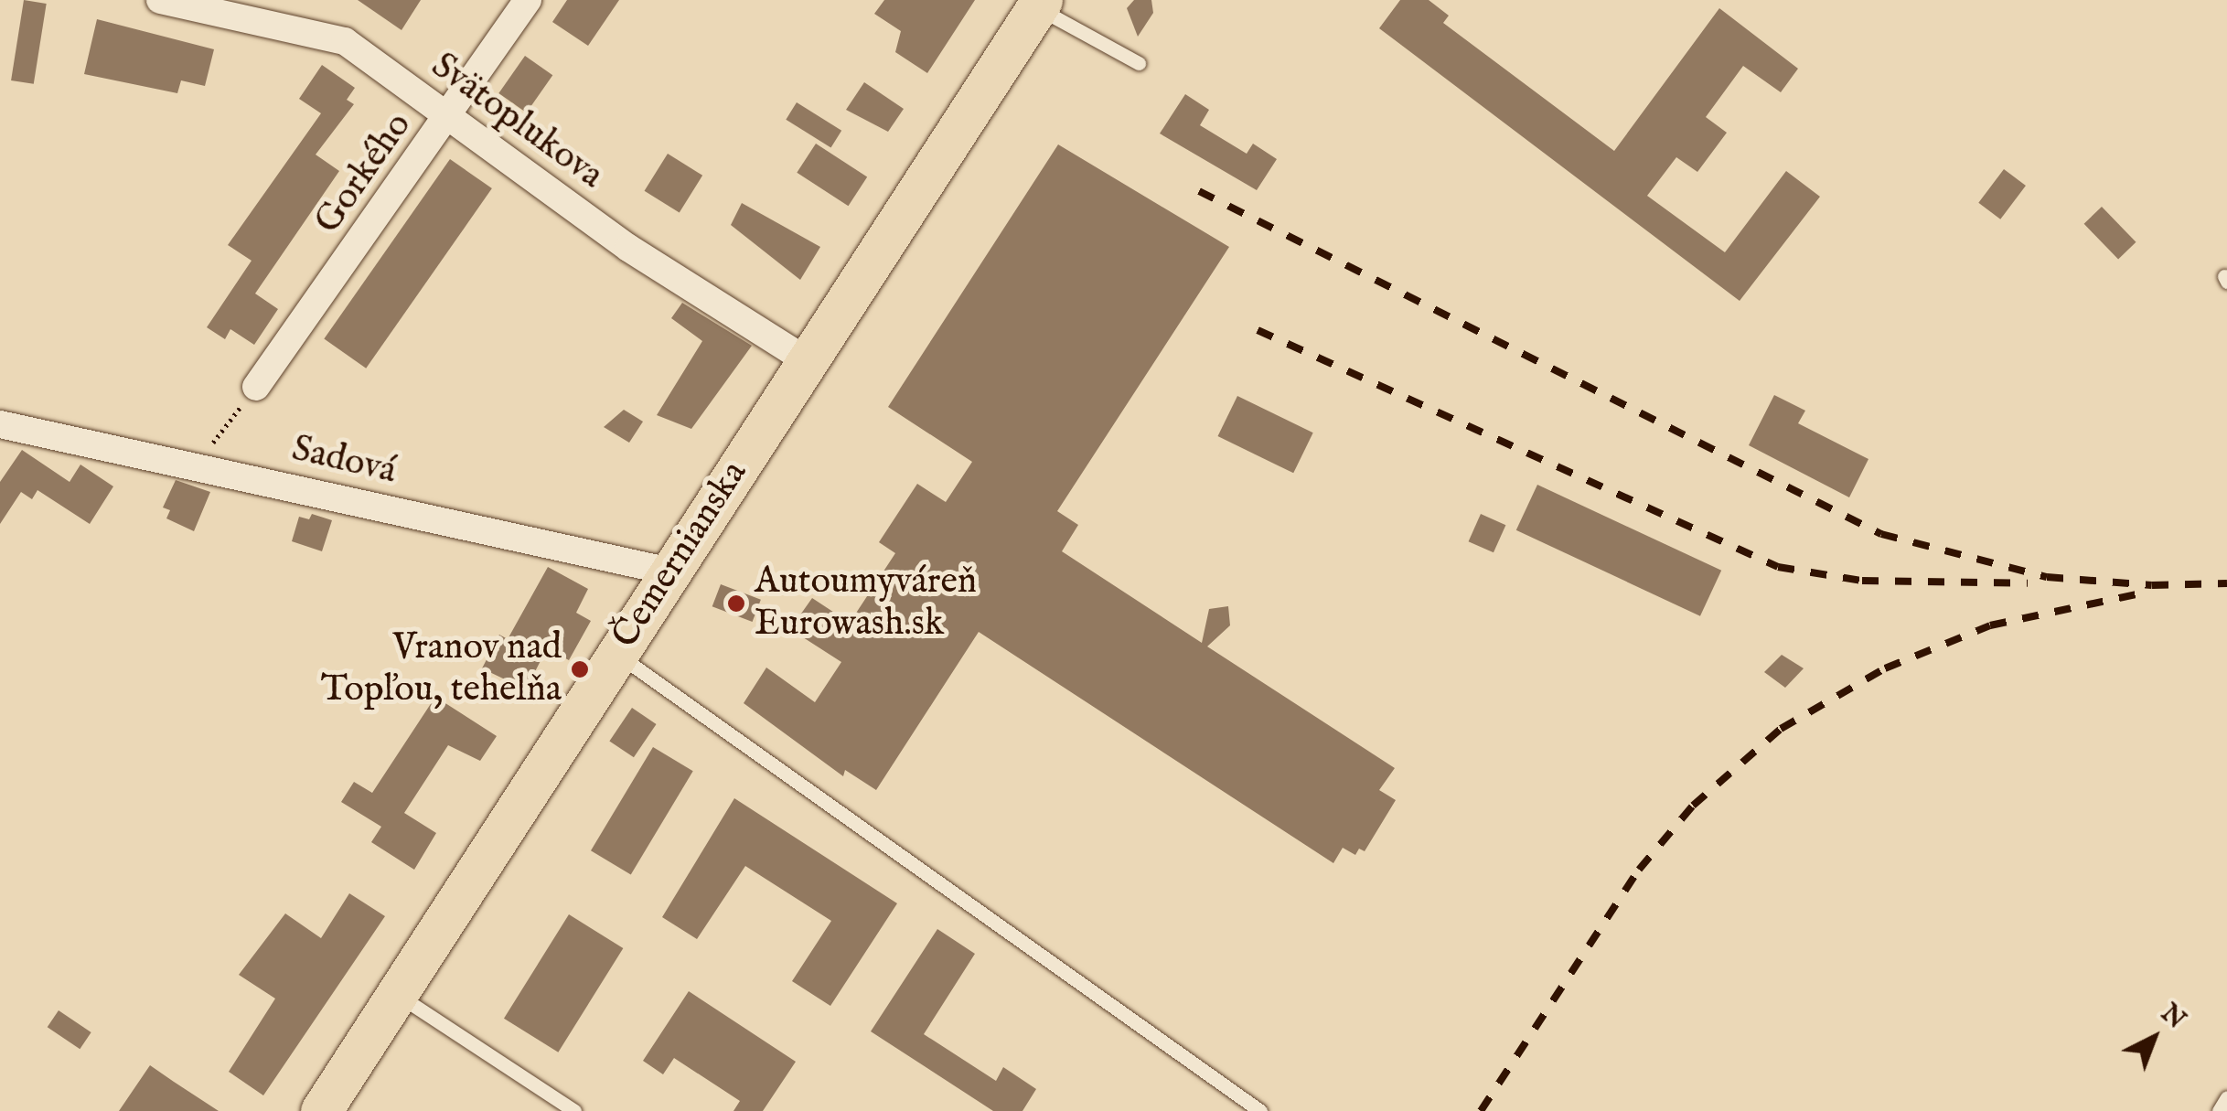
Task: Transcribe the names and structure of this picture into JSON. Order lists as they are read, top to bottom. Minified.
{"streets":{"main road":["Čemernianska"],"street":["Svätoplukova","Gorkého","Sadová"]},"crossings":[["Svätoplukova","Gorkého"],["Svätoplukova","Čemernianska"],["Sadová","Čemernianska"]],"places":["Autoumyváreň Eurowash.sk","Vranov nad Topľou, tehelňa"],"north":"top right"}
